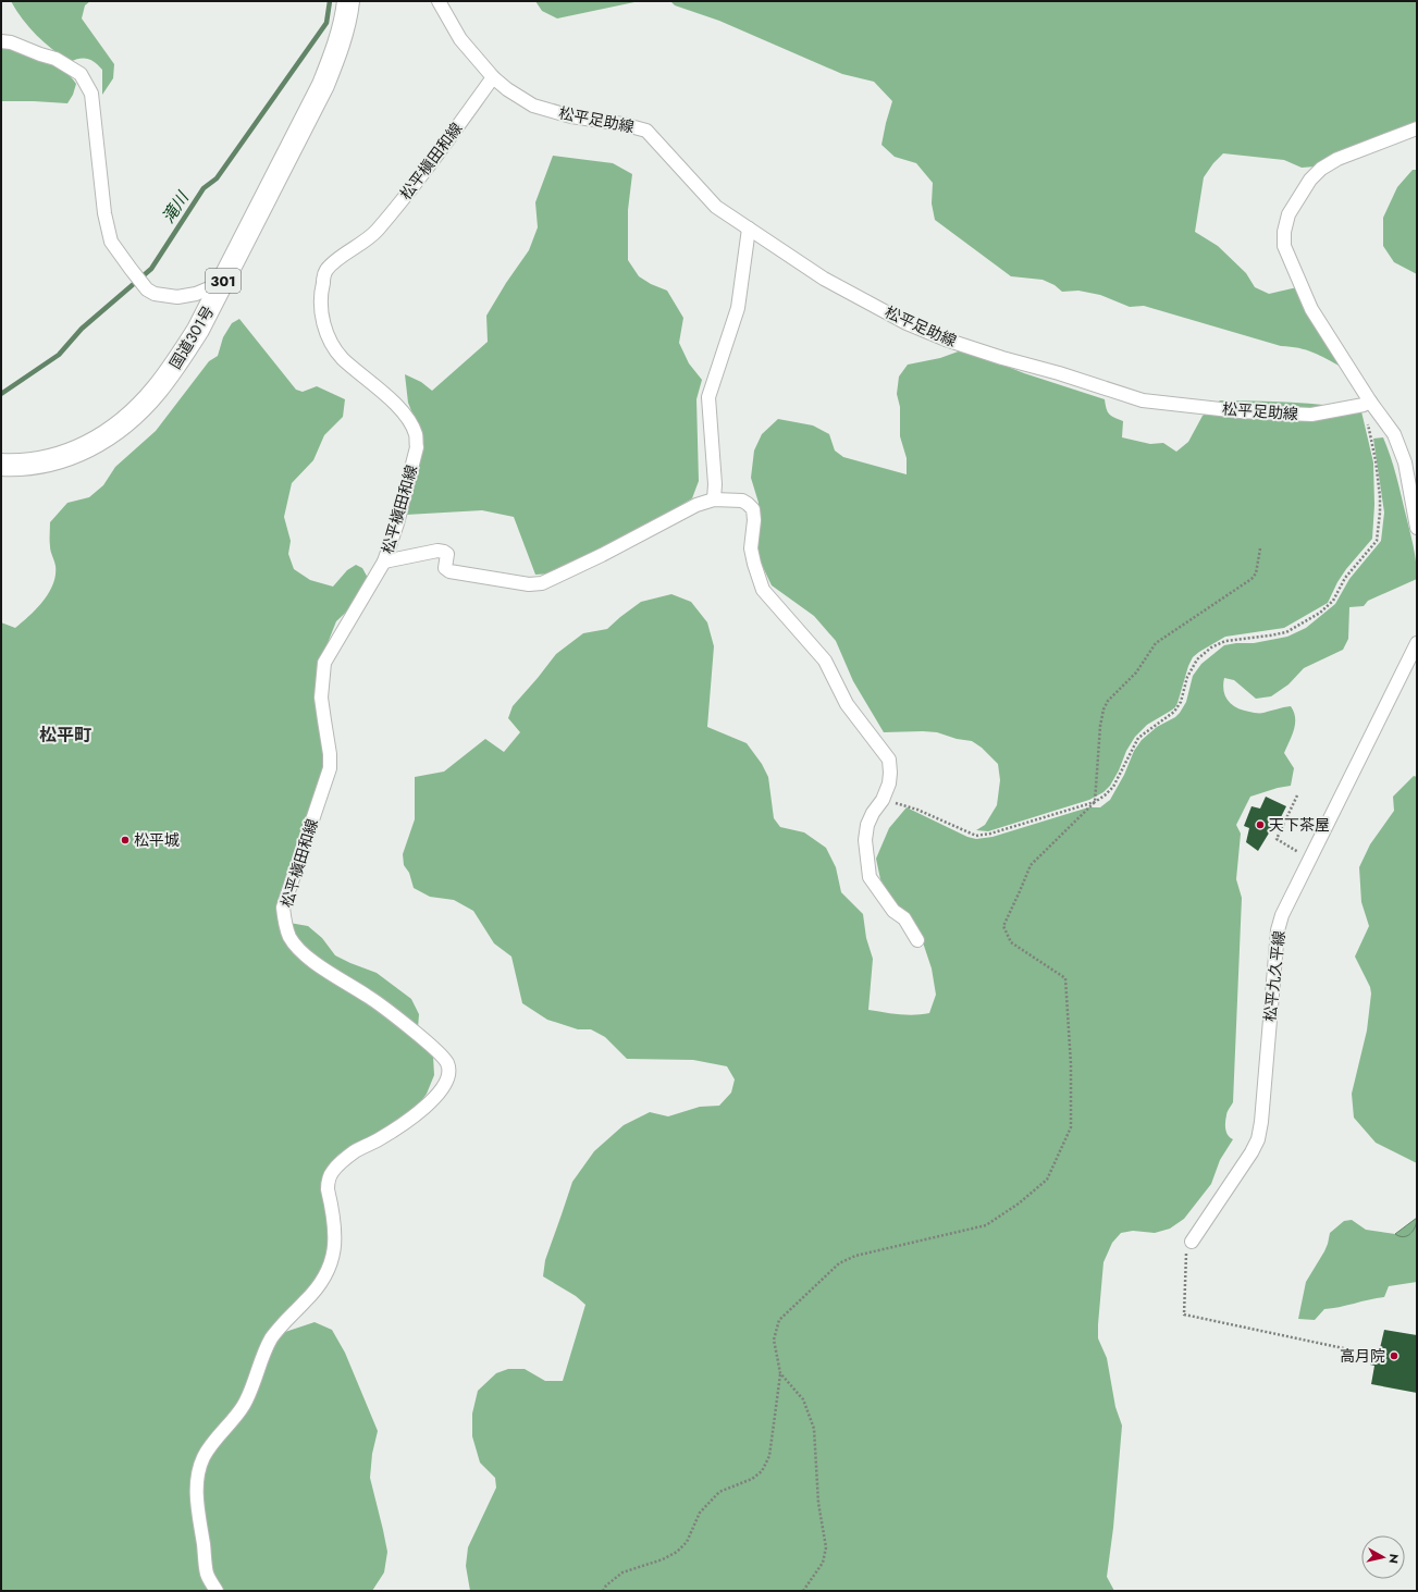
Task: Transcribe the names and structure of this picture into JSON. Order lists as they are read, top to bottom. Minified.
{"streets":{"highway":["301","国道301号"],"street":["松平足助線","松平槇田和線","松平九久平線"]},"crossings":[["松平足助線","松平槇田和線"]],"districts":["松平町"],"water":["滝川"],"places":["天下茶屋","松平城","高月院"],"north":"right"}
